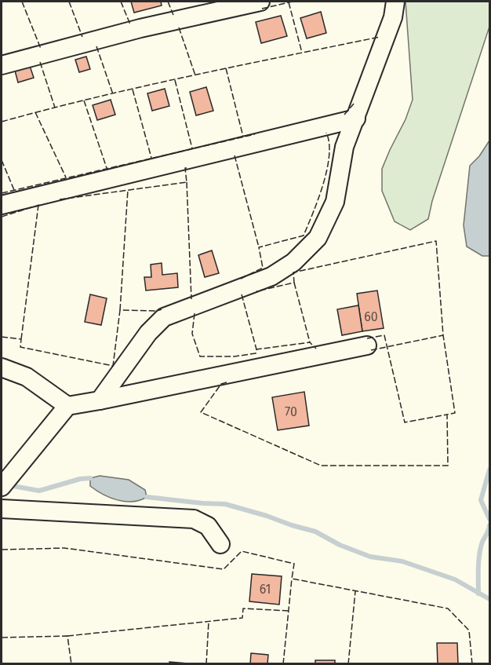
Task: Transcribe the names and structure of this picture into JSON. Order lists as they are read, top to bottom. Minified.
{"house_numbers":["60","70","61"]}
